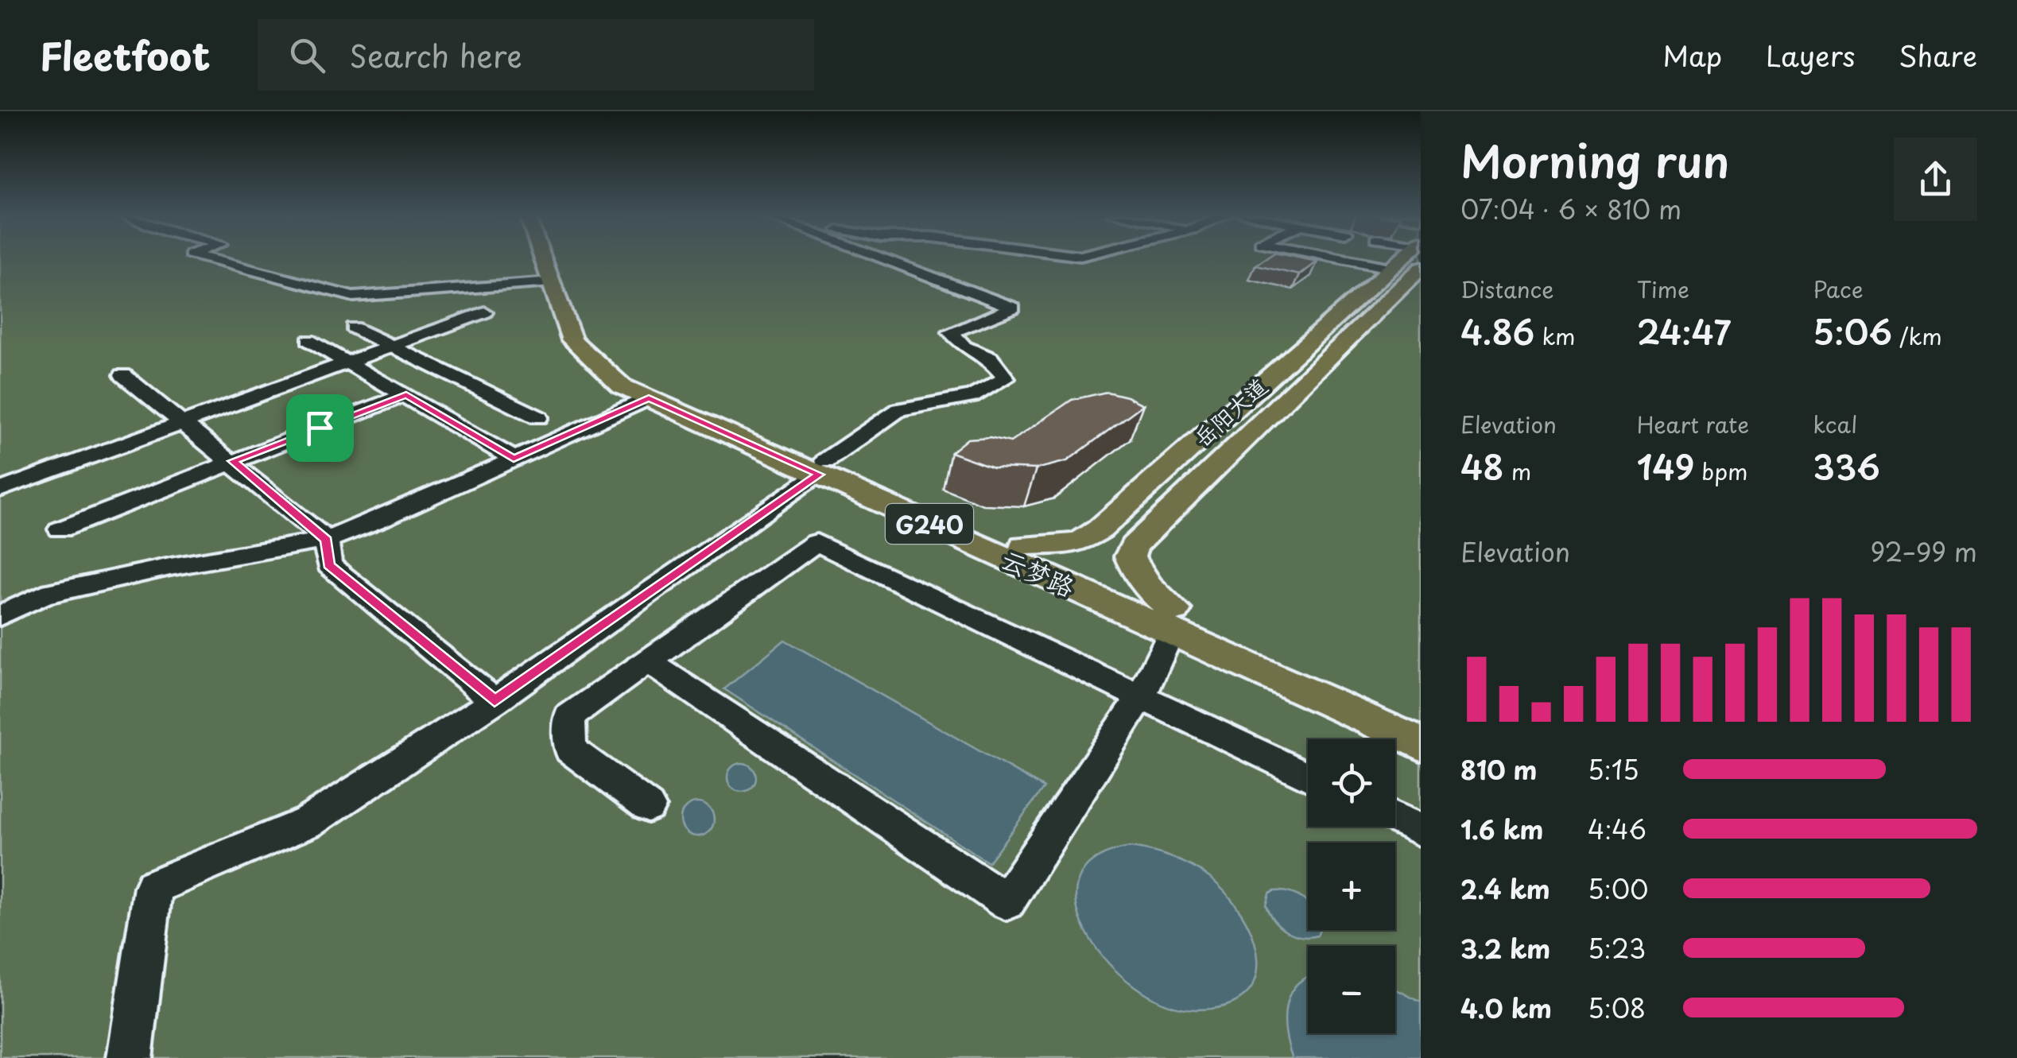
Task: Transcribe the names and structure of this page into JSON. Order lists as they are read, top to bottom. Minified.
{"streets":{"main road":["岳阳大道","G240","云梦路"]},"crossings":[["岳阳大道","G240"],["岳阳大道","云梦路"],["G240","云梦路"]],"page":{"header":"Fleetfoot","search":"Search here","nav":["Map","Layers","Share"],"heading":["Morning run","07:04 · 6 × 810 m"],"stats":[["Distance","4.86 km"],["Time","24:47"],["Pace","5:06 /km"],["Elevation","48 m"],["Heart rate","149 bpm"],["kcal","336"]],"chart":["Elevation","92–99 m"],"map_buttons":["+","−"],"list":[{"name":"810 m","note":"5:15"},{"name":"1.6 km","note":"4:46"},{"name":"2.4 km","note":"5:00"},{"name":"3.2 km","note":"5:23"},{"name":"4.0 km","note":"5:08"}]}}
